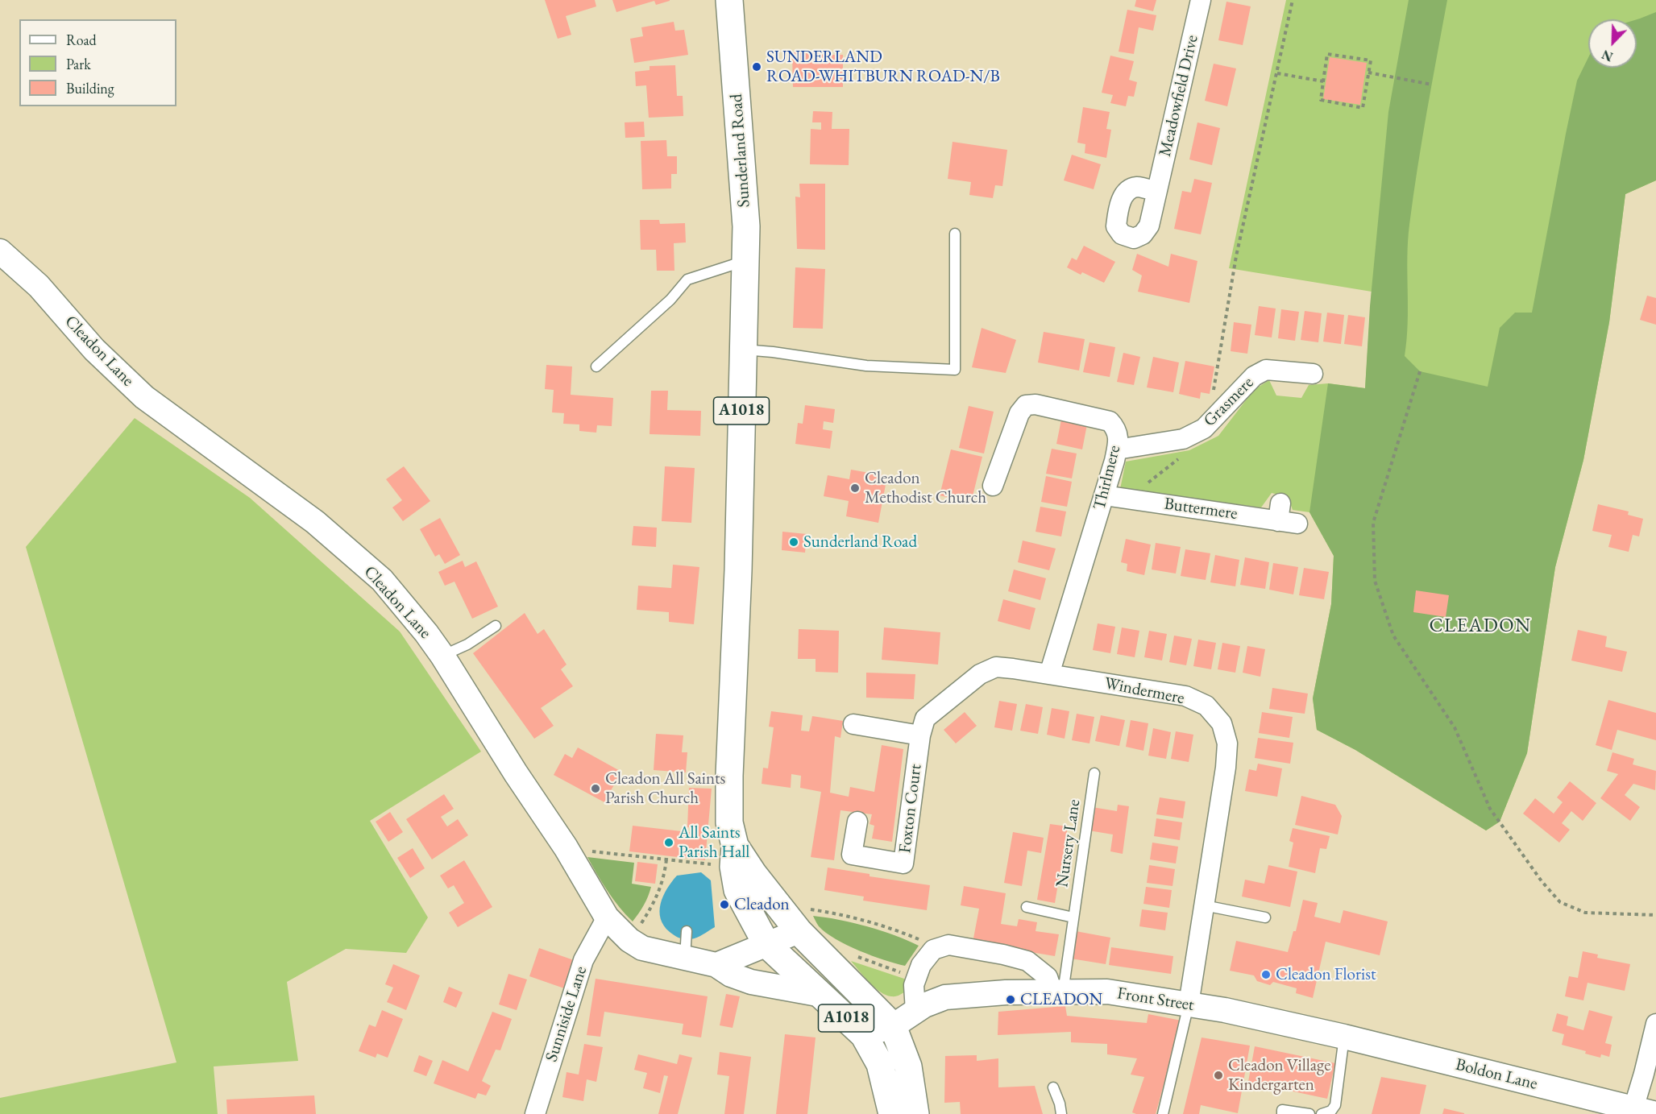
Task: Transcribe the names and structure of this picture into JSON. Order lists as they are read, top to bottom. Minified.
{"streets":{"highway":["Sunderland Road","A1018"],"street":["Meadowfield Drive","Cleadon Lane","Grasmere","Thirlmere","Buttermere","Windermere","Foxton Court","Front Street","Sunniside Lane","Boldon Lane"],"lane":["Nursery Lane"]},"crossings":[["Sunderland Road","A1018"],["Cleadon Lane","A1018"],["Cleadon Lane","Sunniside Lane"],["Grasmere","Thirlmere"],["A1018","Front Street"],["Thirlmere","Buttermere"],["Thirlmere","Windermere"],["Windermere","Foxton Court"],["Windermere","Front Street"],["Nursery Lane","Front Street"],["Front Street","Boldon Lane"]],"districts":["CLEADON"],"places":["SUNDERLAND ROAD-WHITBURN ROAD-N/B","Cleadon Methodist Church","Sunderland Road","Cleadon All Saints Parish Church","All Saints Parish Hall","Cleadon","Cleadon Florist","CLEADON","Cleadon Village Kindergarten"],"legend":["Road","Park","Building"],"north":"bottom left"}
